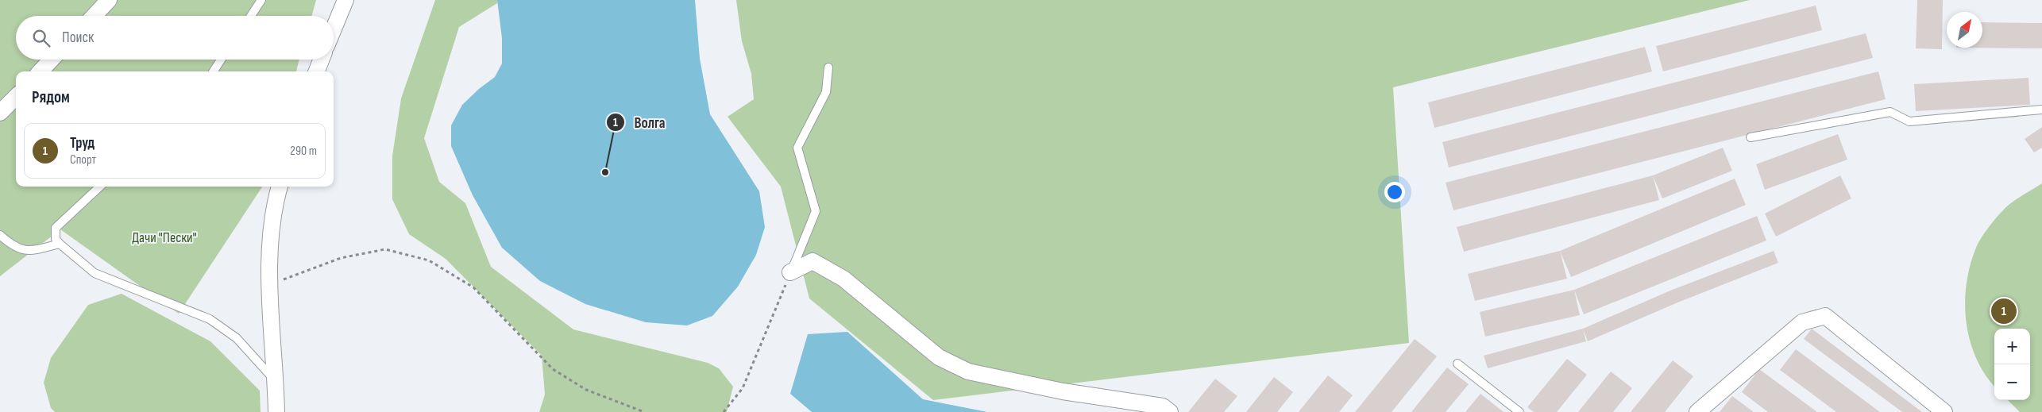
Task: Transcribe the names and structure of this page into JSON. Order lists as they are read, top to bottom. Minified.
{"parks":["Дачи \"Пески\""],"places":["Волга"],"north":"top right","page":{"search":"Поиск","heading":"Рядом","list":[{"mark":"1","name":"Труд","note":"Спорт","value":"290 m"}],"pins":"1","map_buttons":["+","−"]}}
